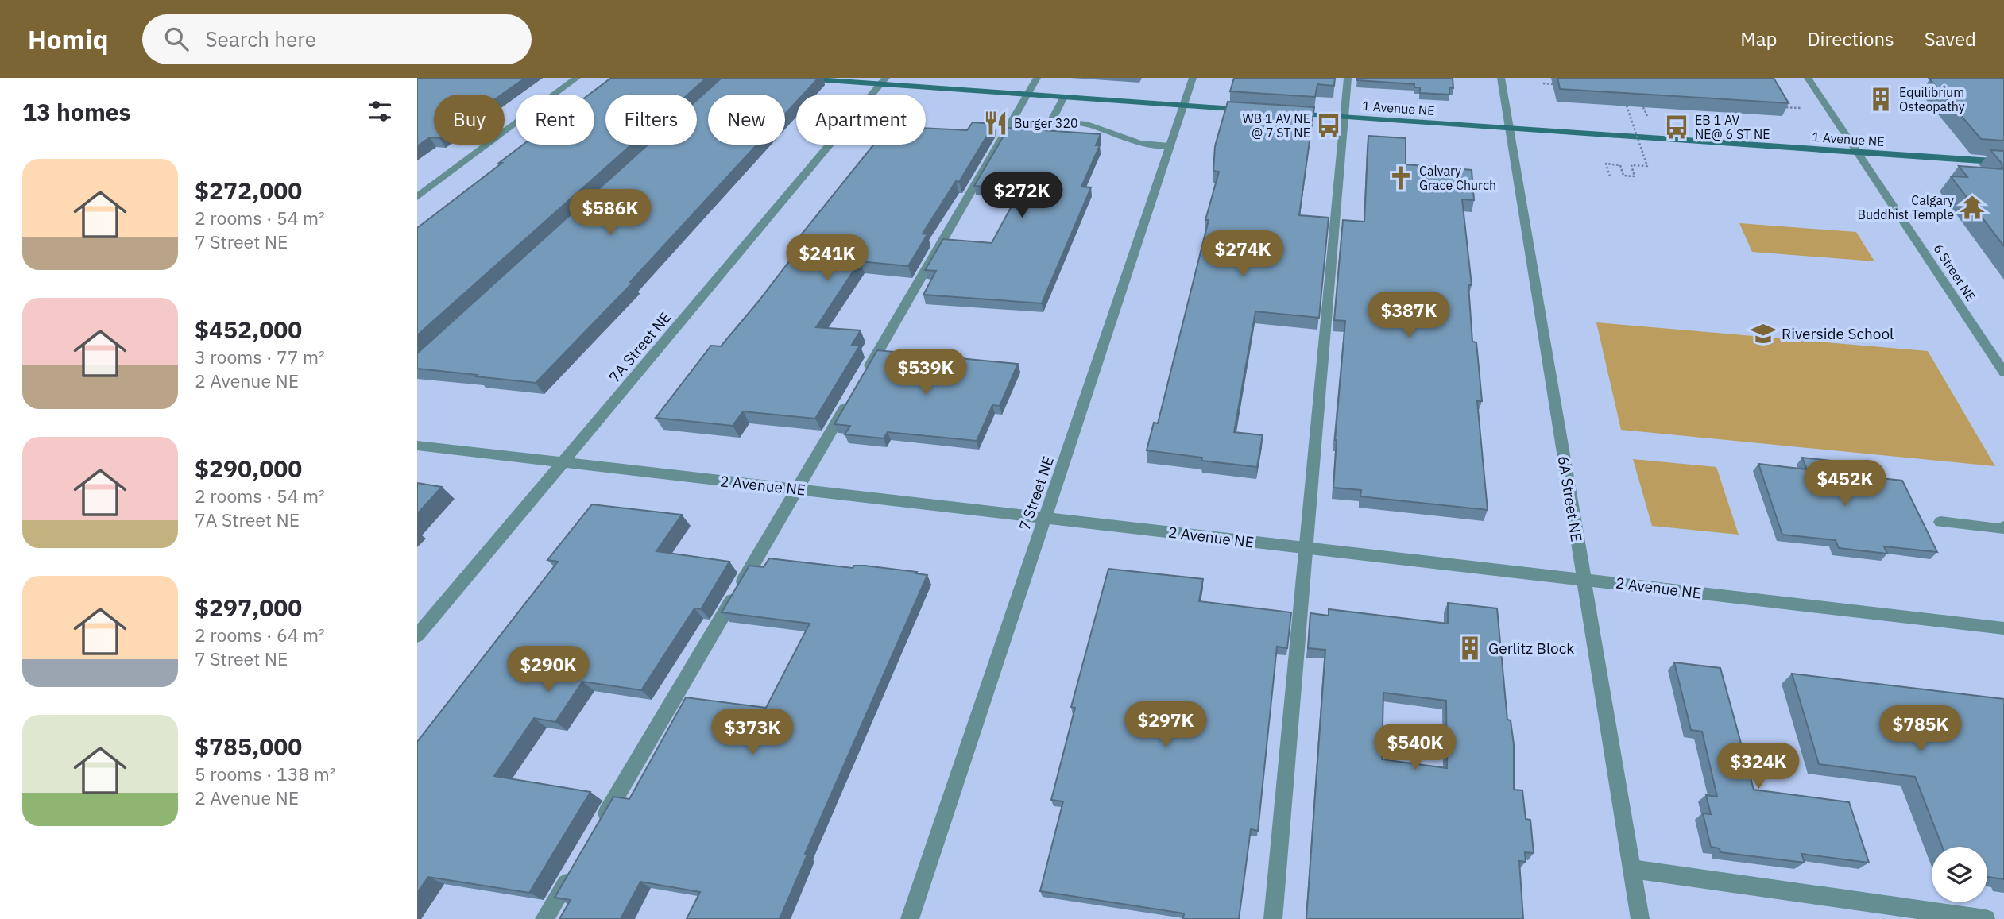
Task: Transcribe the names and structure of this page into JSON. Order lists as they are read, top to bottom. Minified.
{"streets":{"street":["1 Avenue NE","6 Street NE","7A Street NE","2 Avenue NE","7 Street NE","6A Street NE"]},"crossings":[["1 Avenue NE","6 Street NE"],["1 Avenue NE","6A Street NE"],["7A Street NE","2 Avenue NE"],["2 Avenue NE","7 Street NE"],["2 Avenue NE","6A Street NE"]],"places":{"building":["Equilibrium Osteopathy","Gerlitz Block"],"restaurant":["Burger 320"],"bus stop":["WB 1 AV NE @ 7 ST NE","EB 1 AV NE@ 6 ST NE"],"church":["Calvary Grace Church"],"temple":["Calgary Buddhist Temple"],"school or university":["Riverside School"]},"page":{"header":"Homiq","search":"Search here","nav":["Map","Directions","Saved"],"heading":"13 homes","chip":["Buy","Rent","Filters","New","Apartment"],"list":[{"name":"$272,000","note":"2 rooms · 54 m² · 7 Street NE"},{"name":"$452,000","note":"3 rooms · 77 m² · 2 Avenue NE"},{"name":"$290,000","note":"2 rooms · 54 m² · 7A Street NE"},{"name":"$297,000","note":"2 rooms · 64 m² · 7 Street NE"},{"name":"$785,000","note":"5 rooms · 138 m² · 2 Avenue NE"}],"price":["$272K","$586K","$274K","$241K","$387K","$539K","$452K","$290K","$297K","$785K","$373K","$540K","$324K"]}}
